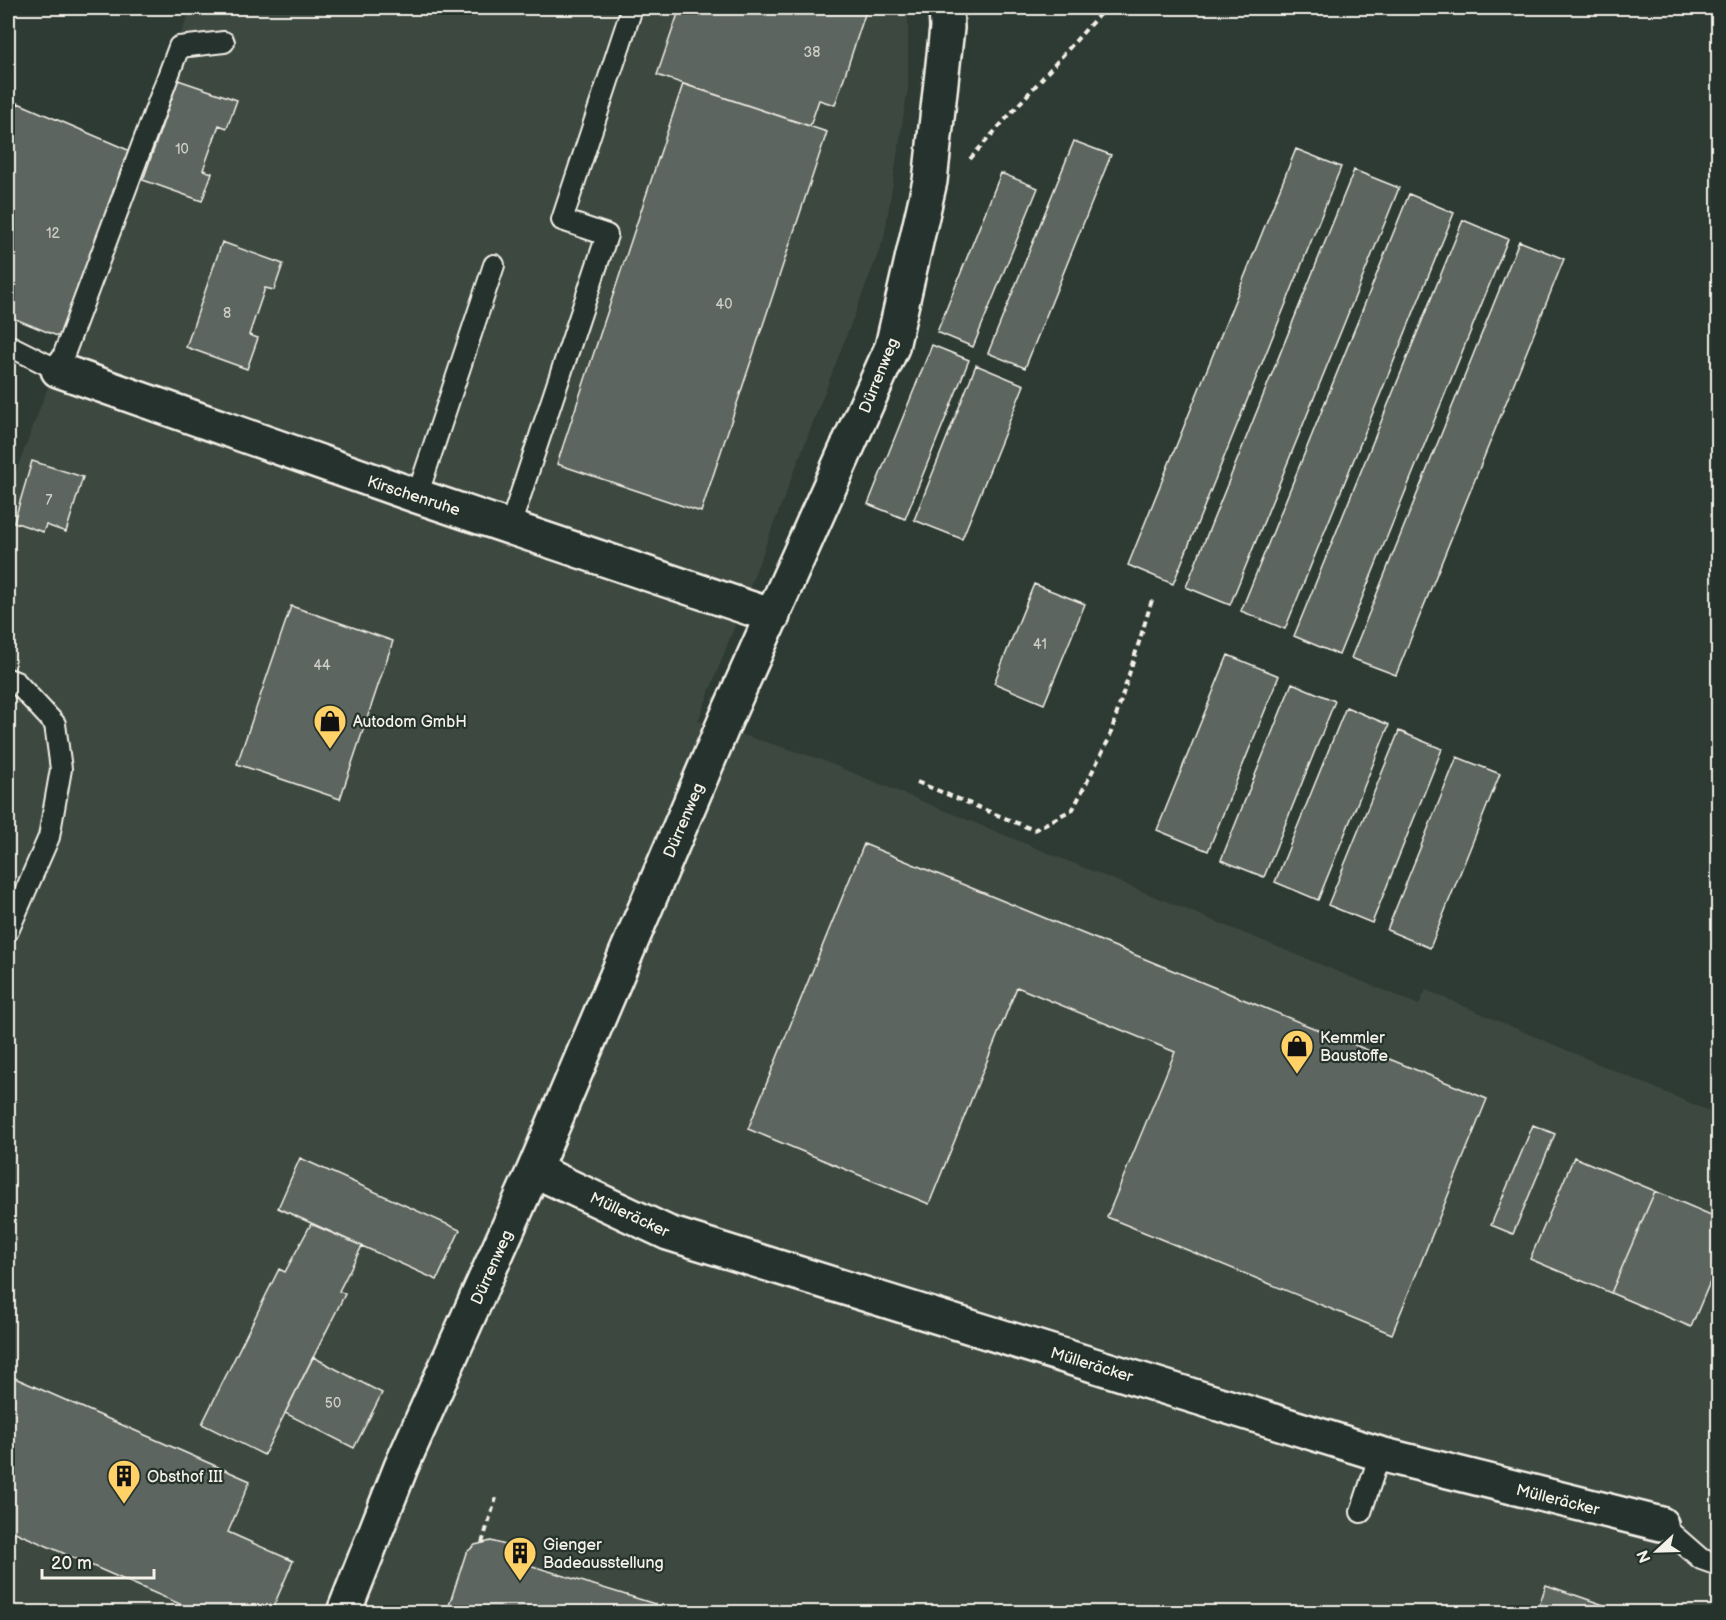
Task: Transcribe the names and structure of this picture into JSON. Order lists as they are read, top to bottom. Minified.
{"streets":{"street":["Dürrenweg","Kirschenruhe","Mülleräcker"]},"crossings":[["Dürrenweg","Kirschenruhe"],["Dürrenweg","Mülleräcker"]],"places":{"shop":["Autodom GmbH","Kemmler Baustoffe"],"building":["Obsthof III","Gienger Badeausstellung"]},"house_numbers":["38","10","12","40","8","7","41","44","50"],"scale_bar":"20 m","north":"left"}
